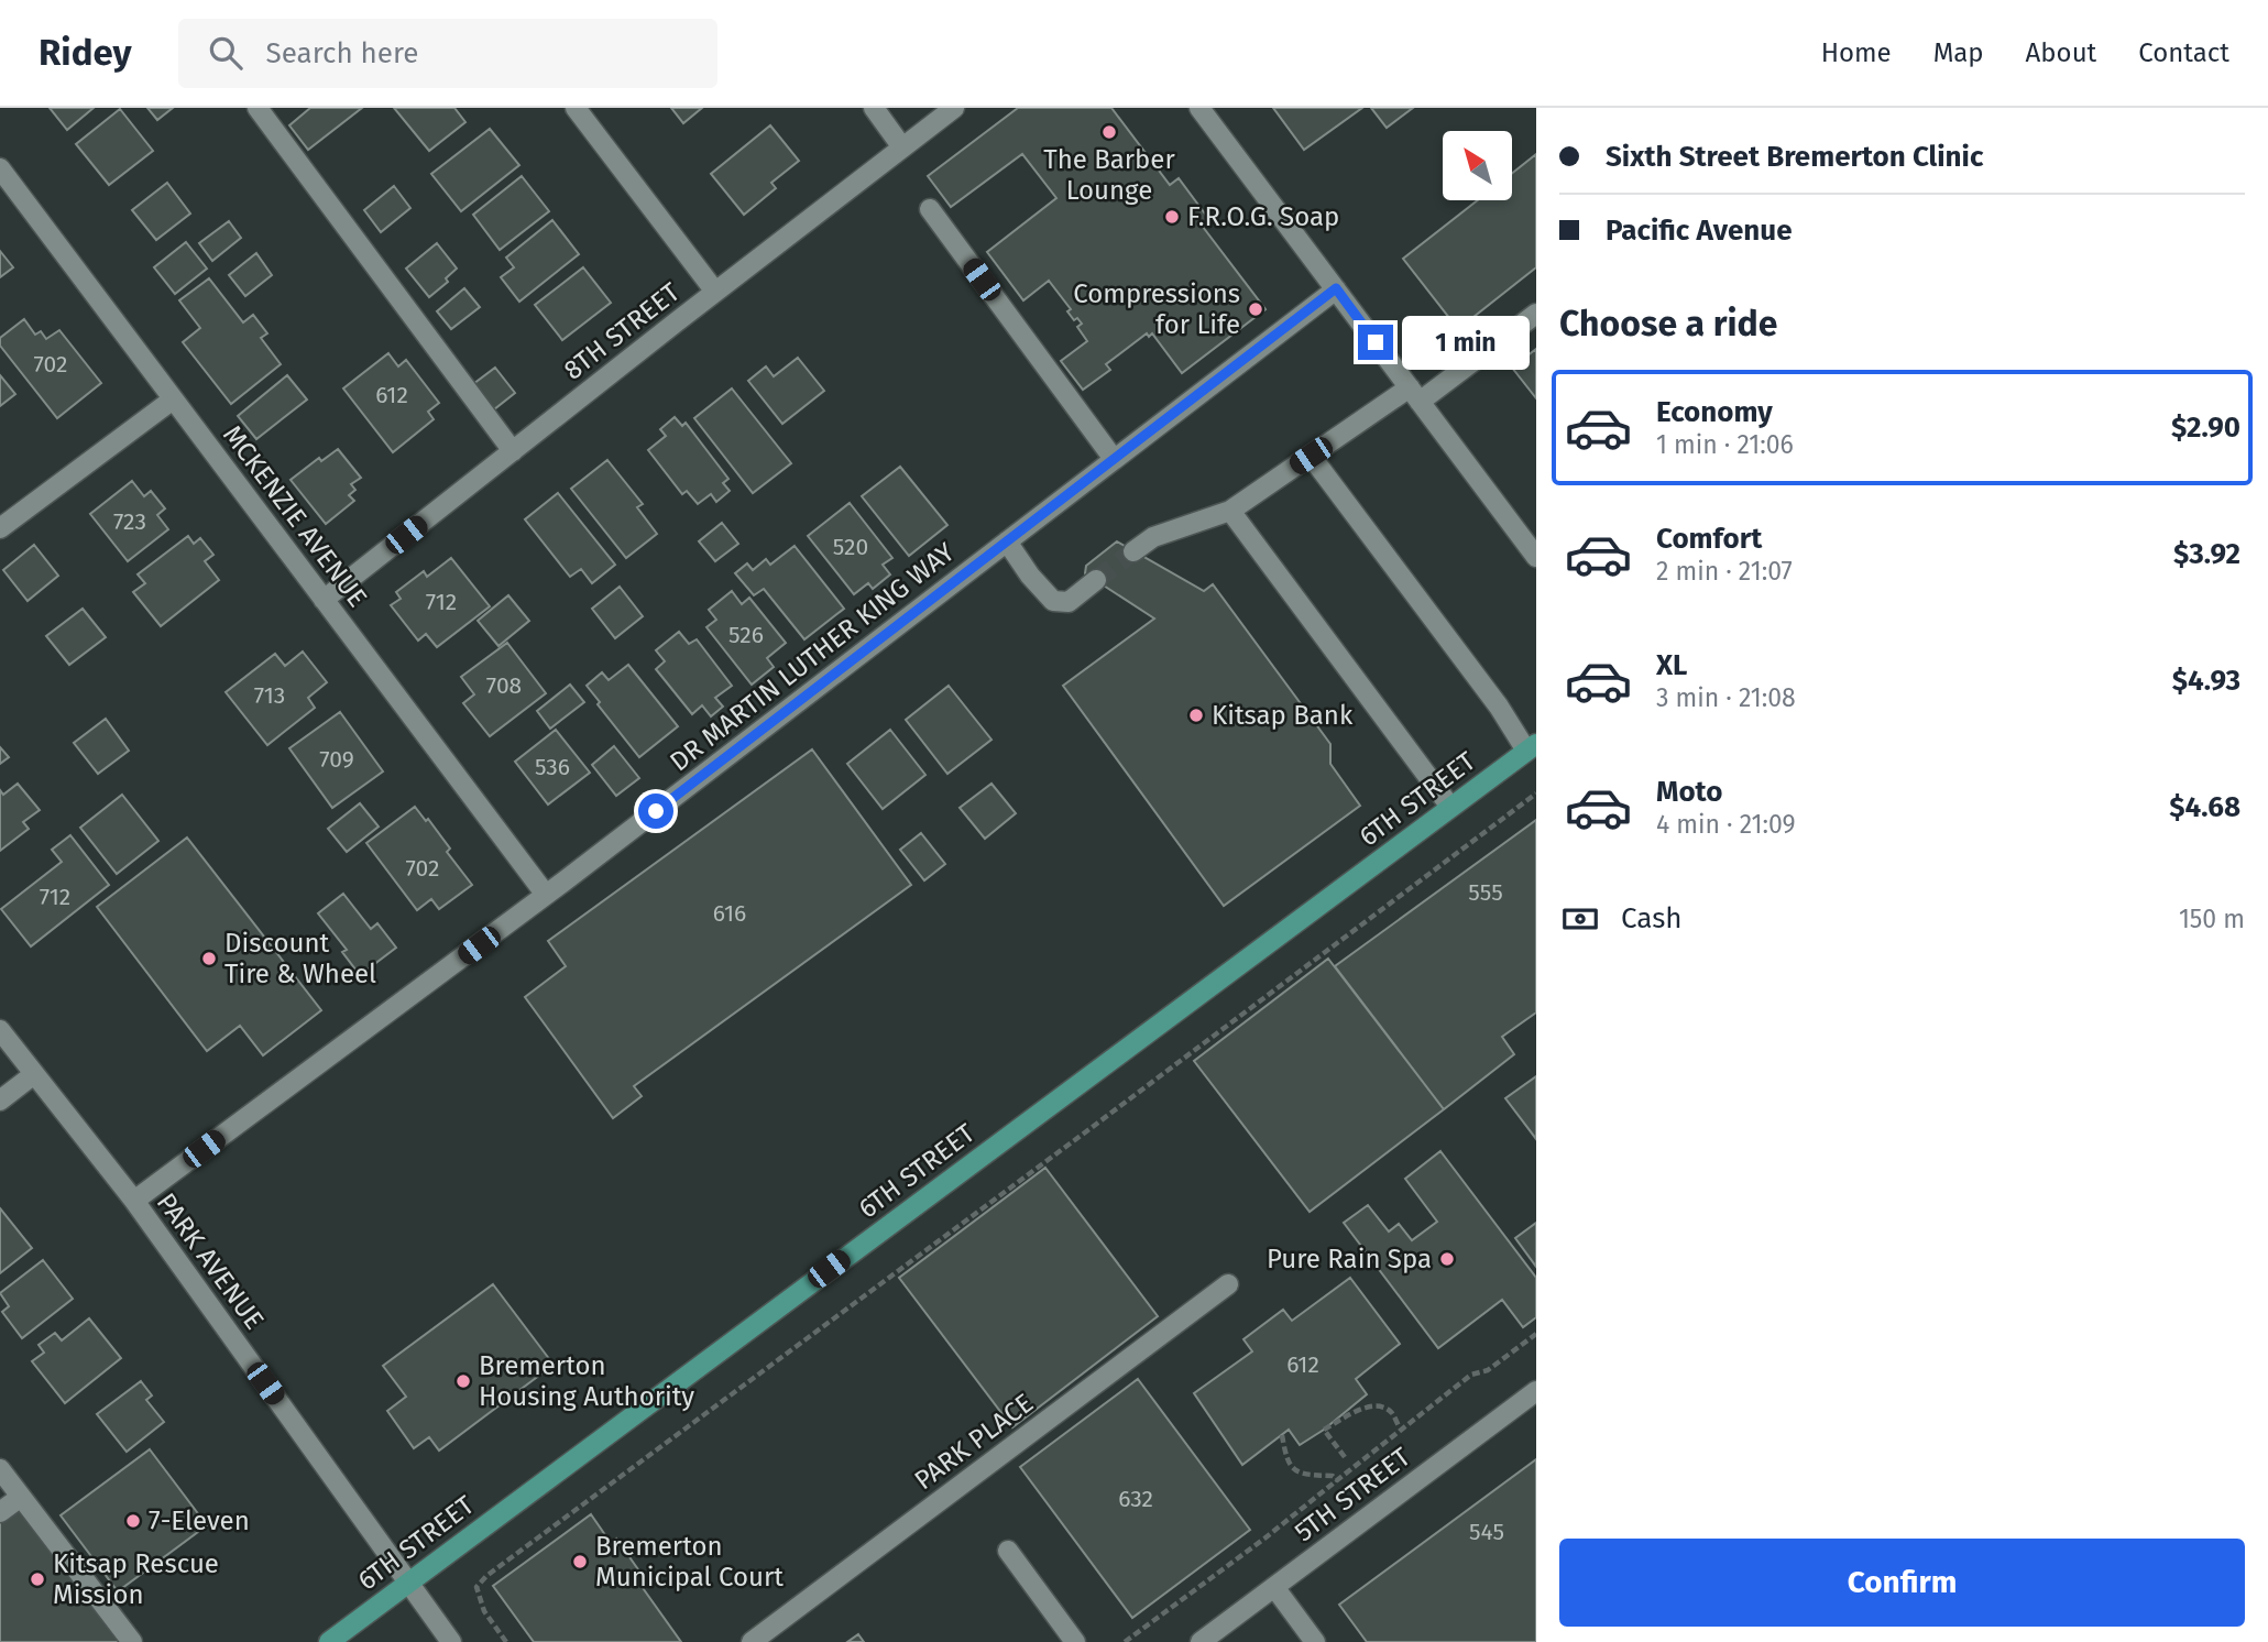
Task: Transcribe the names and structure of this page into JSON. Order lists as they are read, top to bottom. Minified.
{"streets":{"main road":["6TH STREET"],"street":["8TH STREET","MCKENZIE AVENUE","DR MARTIN LUTHER KING WAY","PARK AVENUE","PARK PLACE","5TH STREET"]},"crossings":[["8TH STREET","MCKENZIE AVENUE"],["MCKENZIE AVENUE","DR MARTIN LUTHER KING WAY"],["DR MARTIN LUTHER KING WAY","PARK AVENUE"],["6TH STREET","PARK AVENUE"]],"places":["The Barber Lounge","F.R.O.G. Soap","Compressions for Life","Kitsap Bank","Discount Tire & Wheel","Pure Rain Spa","Bremerton Housing Authority","7-Eleven","Bremerton Municipal Court","Kitsap Rescue Mission"],"house_numbers":["702","612","723","520","712","526","708","713","709","536","702","555","712","616","612","632","545"],"north":"top left","page":{"header":"Ridey","search":"Search here","nav":["Home","Map","About","Contact"],"banner":["Sixth Street Bremerton Clinic","Pacific Avenue"],"heading":"Choose a ride","bubble":"1 min","list":[{"name":"Economy","note":"1 min · 21:06","value":"$2.90"},{"name":"Comfort","note":"2 min · 21:07","value":"$3.92"},{"name":"XL","note":"3 min · 21:08","value":"$4.93"},{"name":"Moto","note":"4 min · 21:09","value":"$4.68"}],"pay":["Cash","150 m"],"buttons":"Confirm"}}
